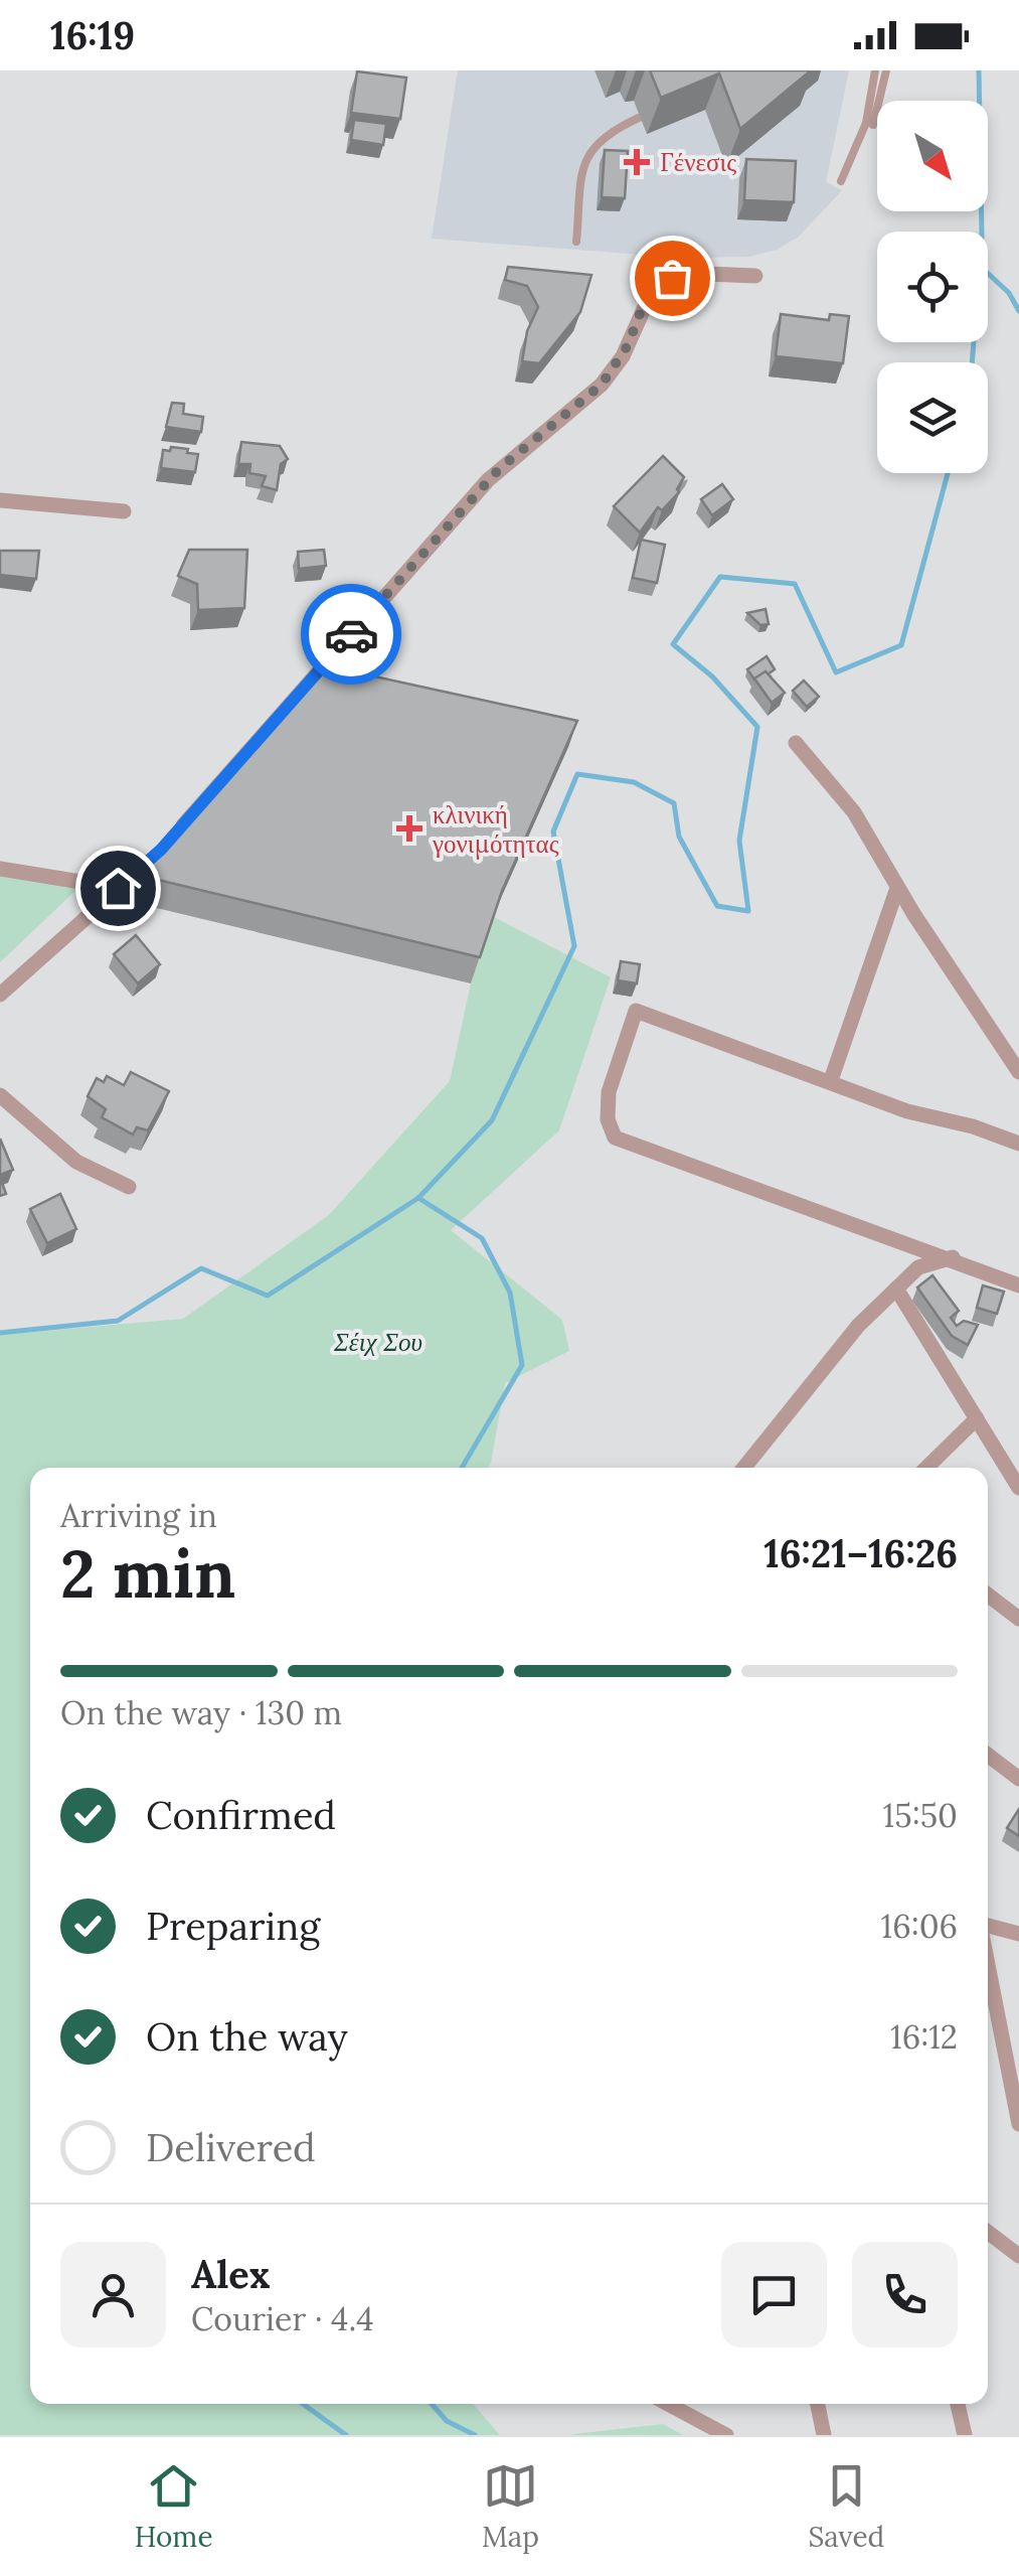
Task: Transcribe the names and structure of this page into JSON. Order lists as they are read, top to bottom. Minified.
{"parks":["Σέιχ Σου"],"places":{"health":["Γένεσις","κλινική γονιμότητας"]},"north":"bottom right","page":{"status":"16:19","heading":["2 min","Arriving in","16:21–16:26"],"panel":["Alex","Courier · 4.4"],"bar":"On the way · 130 m","list":[["Confirmed","15:50"],["Preparing","16:06"],["On the way","16:12"],"Delivered"],"tabs":["Home","Map","Saved"]}}
